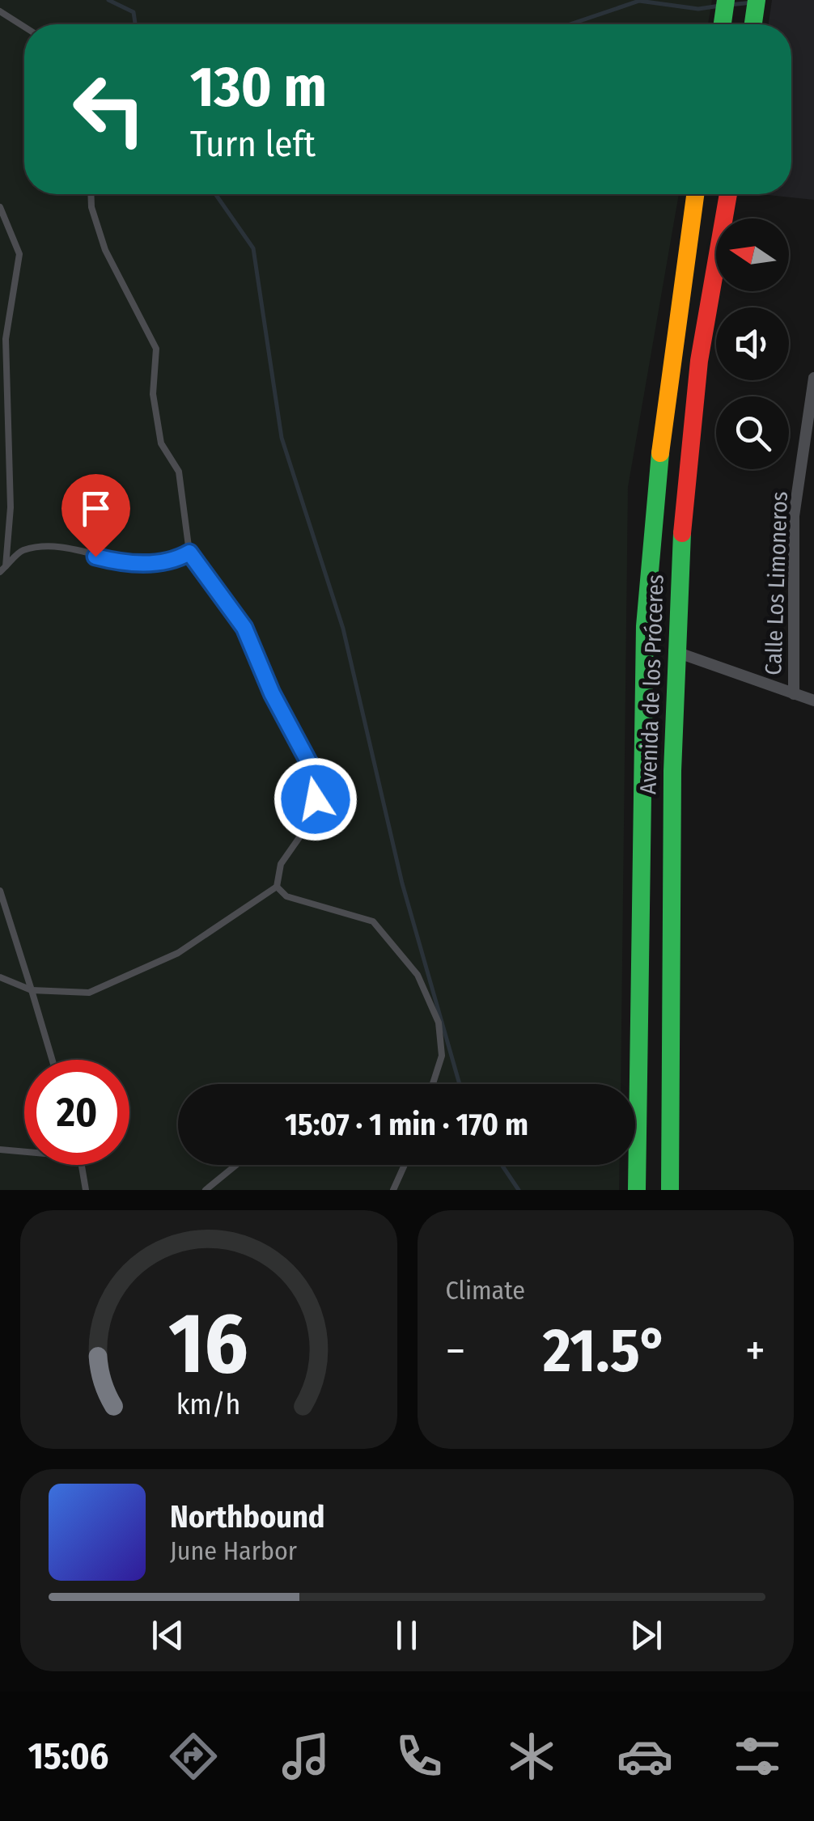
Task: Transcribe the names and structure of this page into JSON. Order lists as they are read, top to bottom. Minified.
{"streets":{"main road":["Avenida de los Próceres"],"street":["Calle Los Limoneros"]},"north":"left","page":{"turn":["130 m","Turn left"],"limit":"20","trip":"15:07 · 1 min · 170 m","tile":"Climate","heat":["−","21.5°","+"],"song":["Northbound","June Harbor"],"tabs":"15:06","gauge":["16","km/h"]}}
